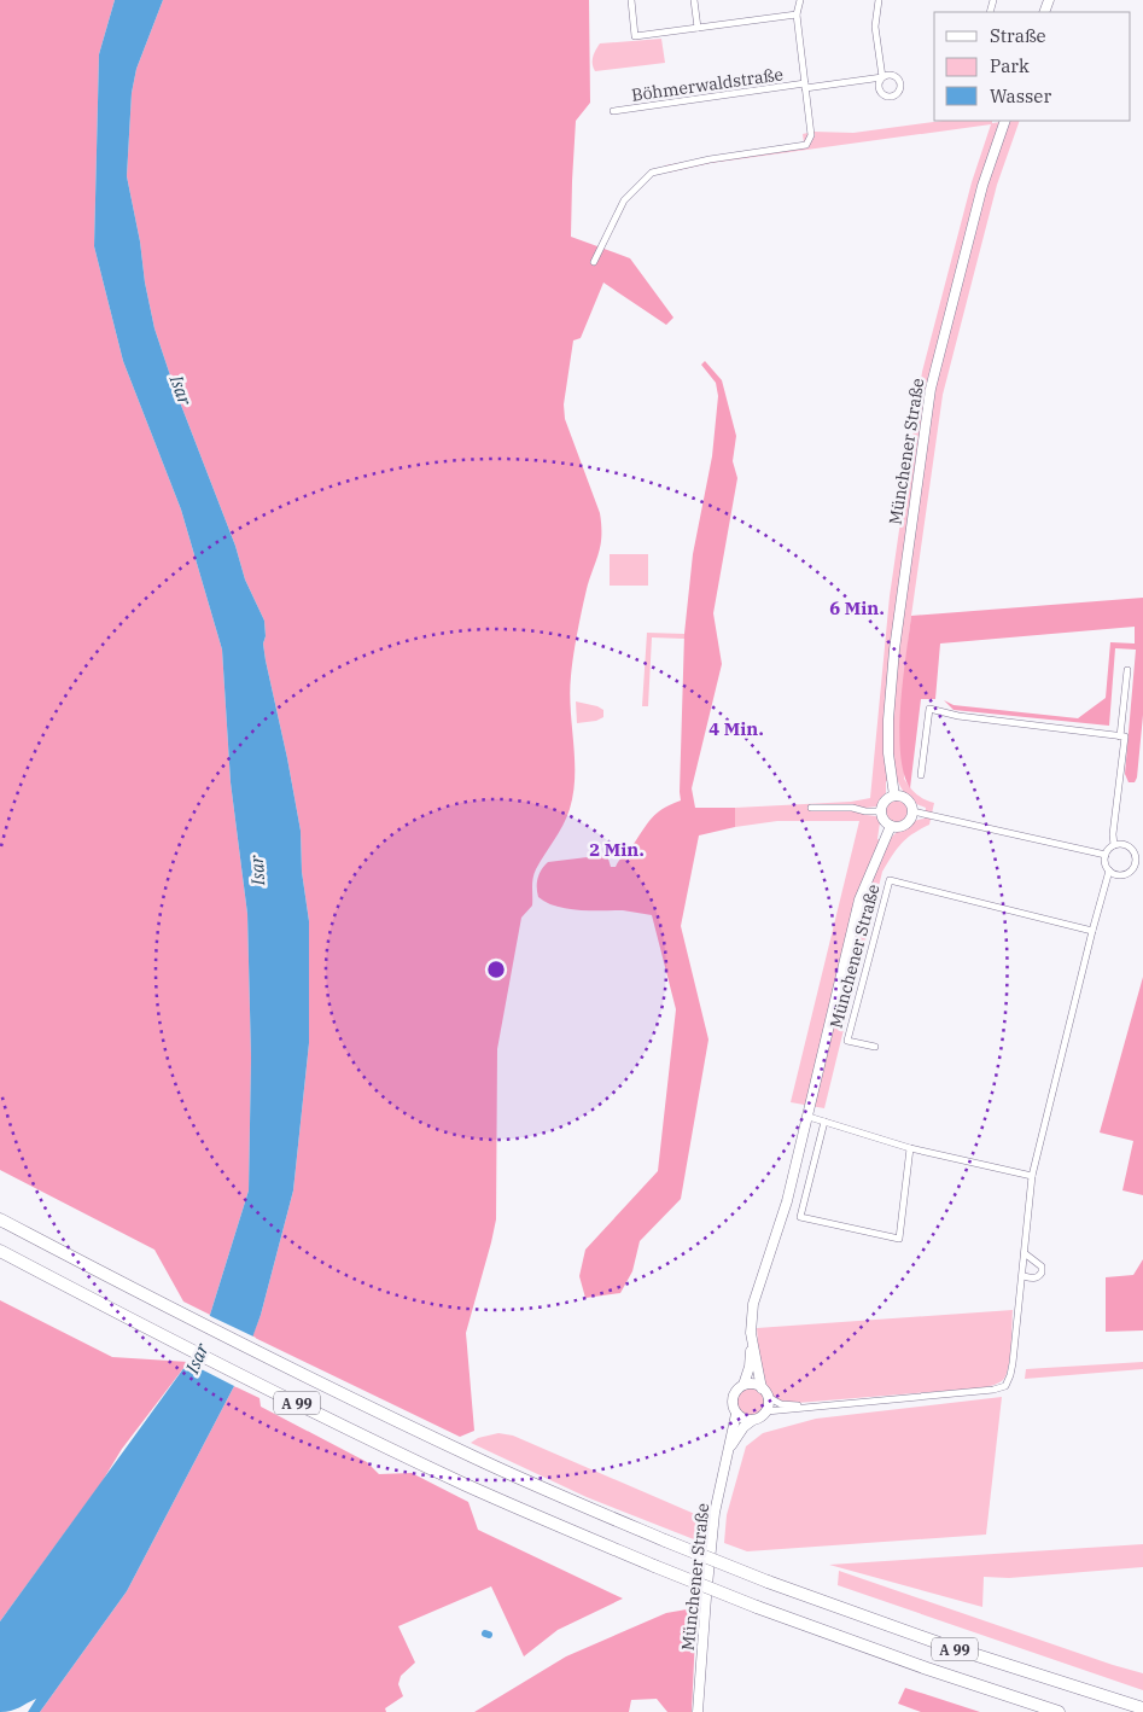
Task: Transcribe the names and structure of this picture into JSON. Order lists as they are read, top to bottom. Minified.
{"streets":{"highway":["A 99"],"main road":["Münchener Straße"],"street":["Böhmerwaldstraße"]},"water":["Isar"],"legend":["Straße","Park","Wasser"],"rings":["6 Min.","4 Min.","2 Min."]}
